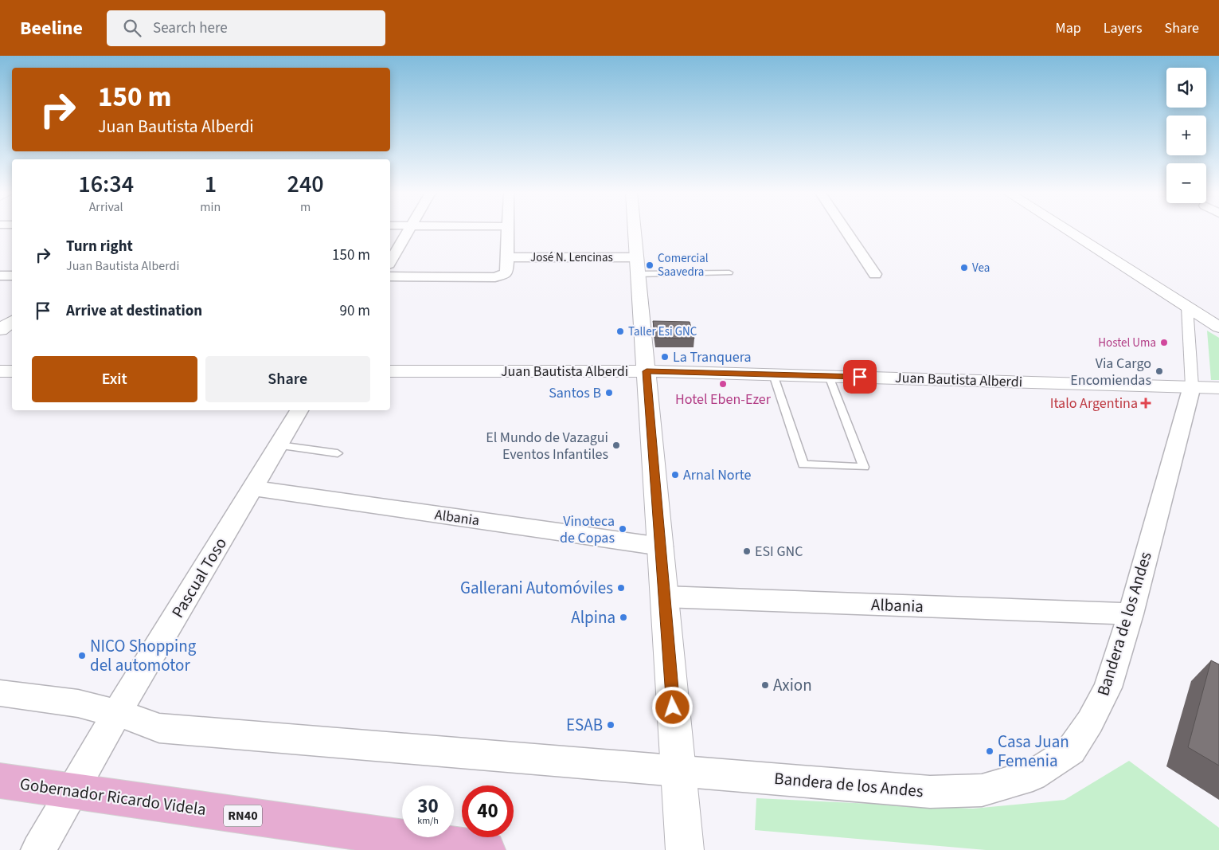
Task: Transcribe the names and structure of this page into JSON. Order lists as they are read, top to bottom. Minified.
{"streets":{"highway":["Gobernador Ricardo Videla","RN40"],"street":["José N. Lencinas","Juan Bautista Alberdi","Albania","Pascual Toso","Bandera de los Andes"]},"crossings":[["Juan Bautista Alberdi","Bandera de los Andes"],["Albania","Pascual Toso"],["Albania","Bandera de los Andes"],["Pascual Toso","Bandera de los Andes"],["Pascual Toso","Gobernador Ricardo Videla"]],"places":{"other":["Comercial Saavedra","Vea","Taller Esi GNC","Hostel Uma","La Tranquera","Via Cargo Encomiendas","Hotel Eben-Ezer","Santos B","El Mundo de Vazagui Eventos Infantiles","Arnal Norte","Vinoteca de Copas","ESI GNC","Gallerani Automóviles","Alpina","NICO Shopping del automotor","Axion","ESAB","Casa Juan Femenia"],"health":["Italo Argentina"]},"page":{"header":"Beeline","search":"Search here","nav":["Map","Layers","Share"],"map_buttons":["+","−"],"turn":["150 m","Juan Bautista Alberdi"],"eta":["16:34","Arrival","1","min","240","m"],"list":[{"name":"Turn right","note":"Juan Bautista Alberdi","value":"150 m"},{"name":"Arrive at destination","value":"90 m"}],"buttons":["Exit","Share"],"speed":"30 km/h","limit":"40"}}
